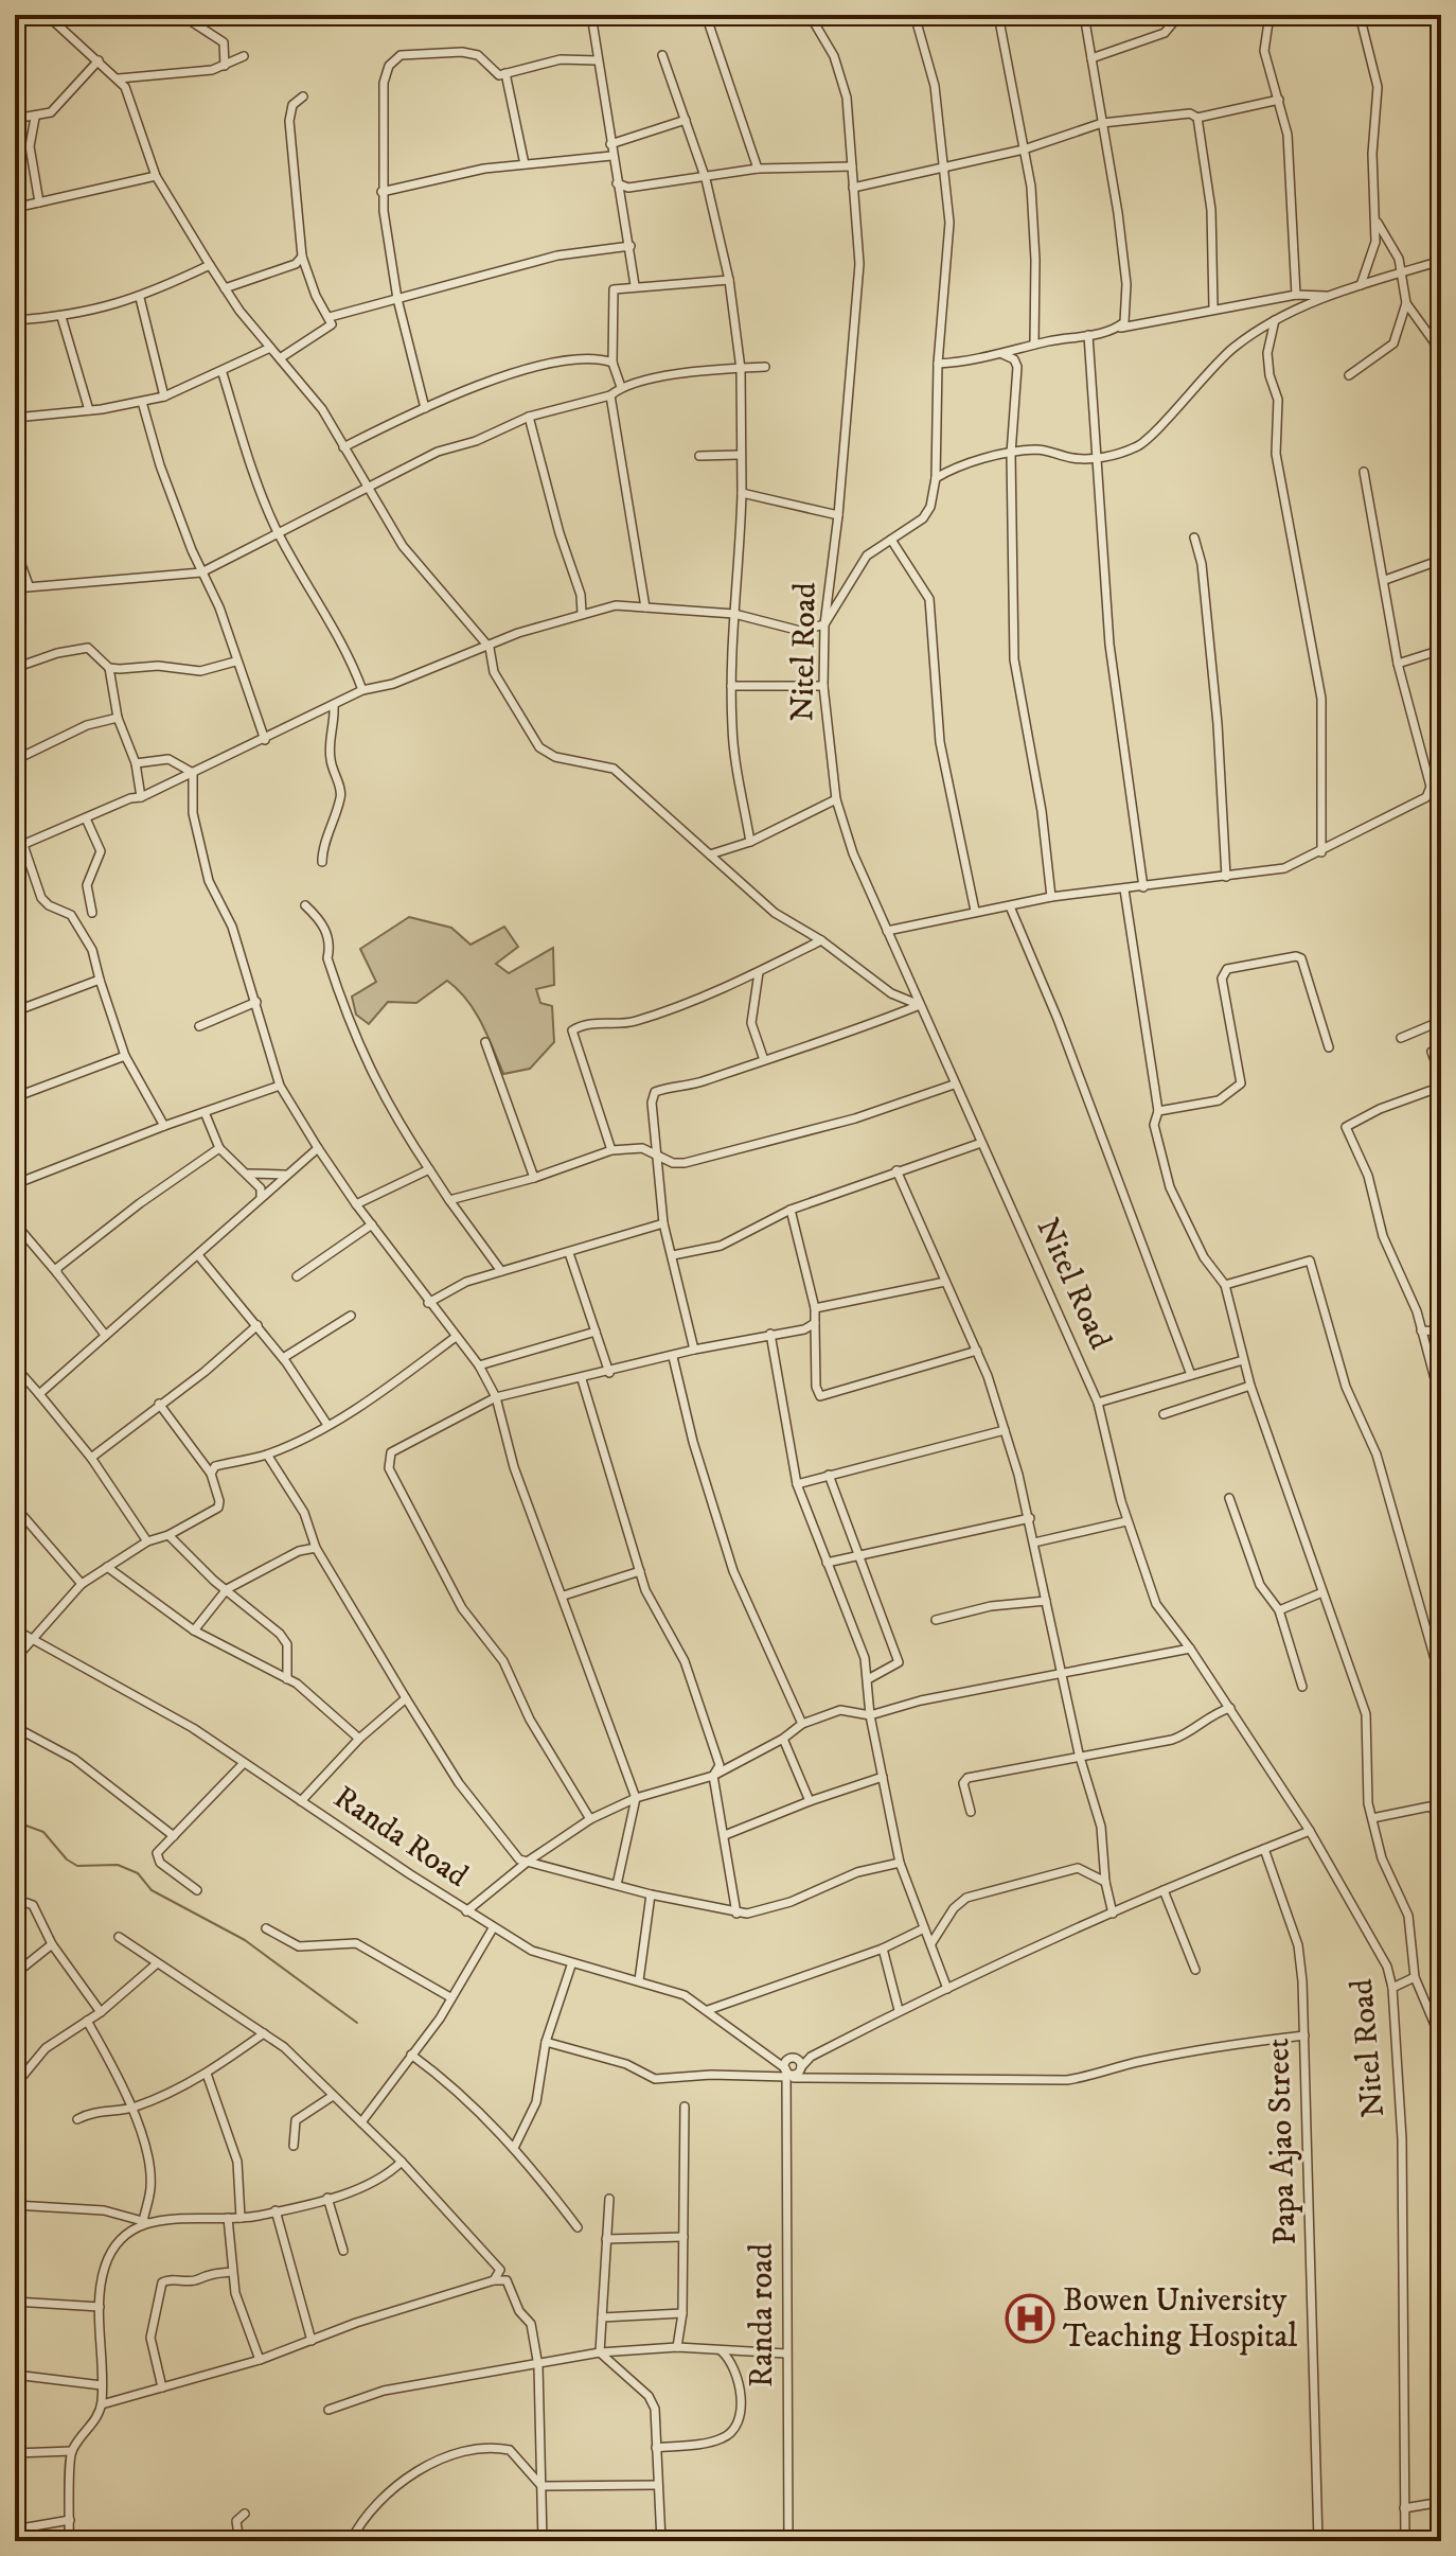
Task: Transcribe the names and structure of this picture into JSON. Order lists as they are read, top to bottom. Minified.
{"streets":{"street":["Nitel Road","Randa Road","Papa Ajao Street","Randa road"]},"crossings":[["Randa Road","Randa road"]],"places":{"hospital":["Bowen University Teaching Hospital"]}}
